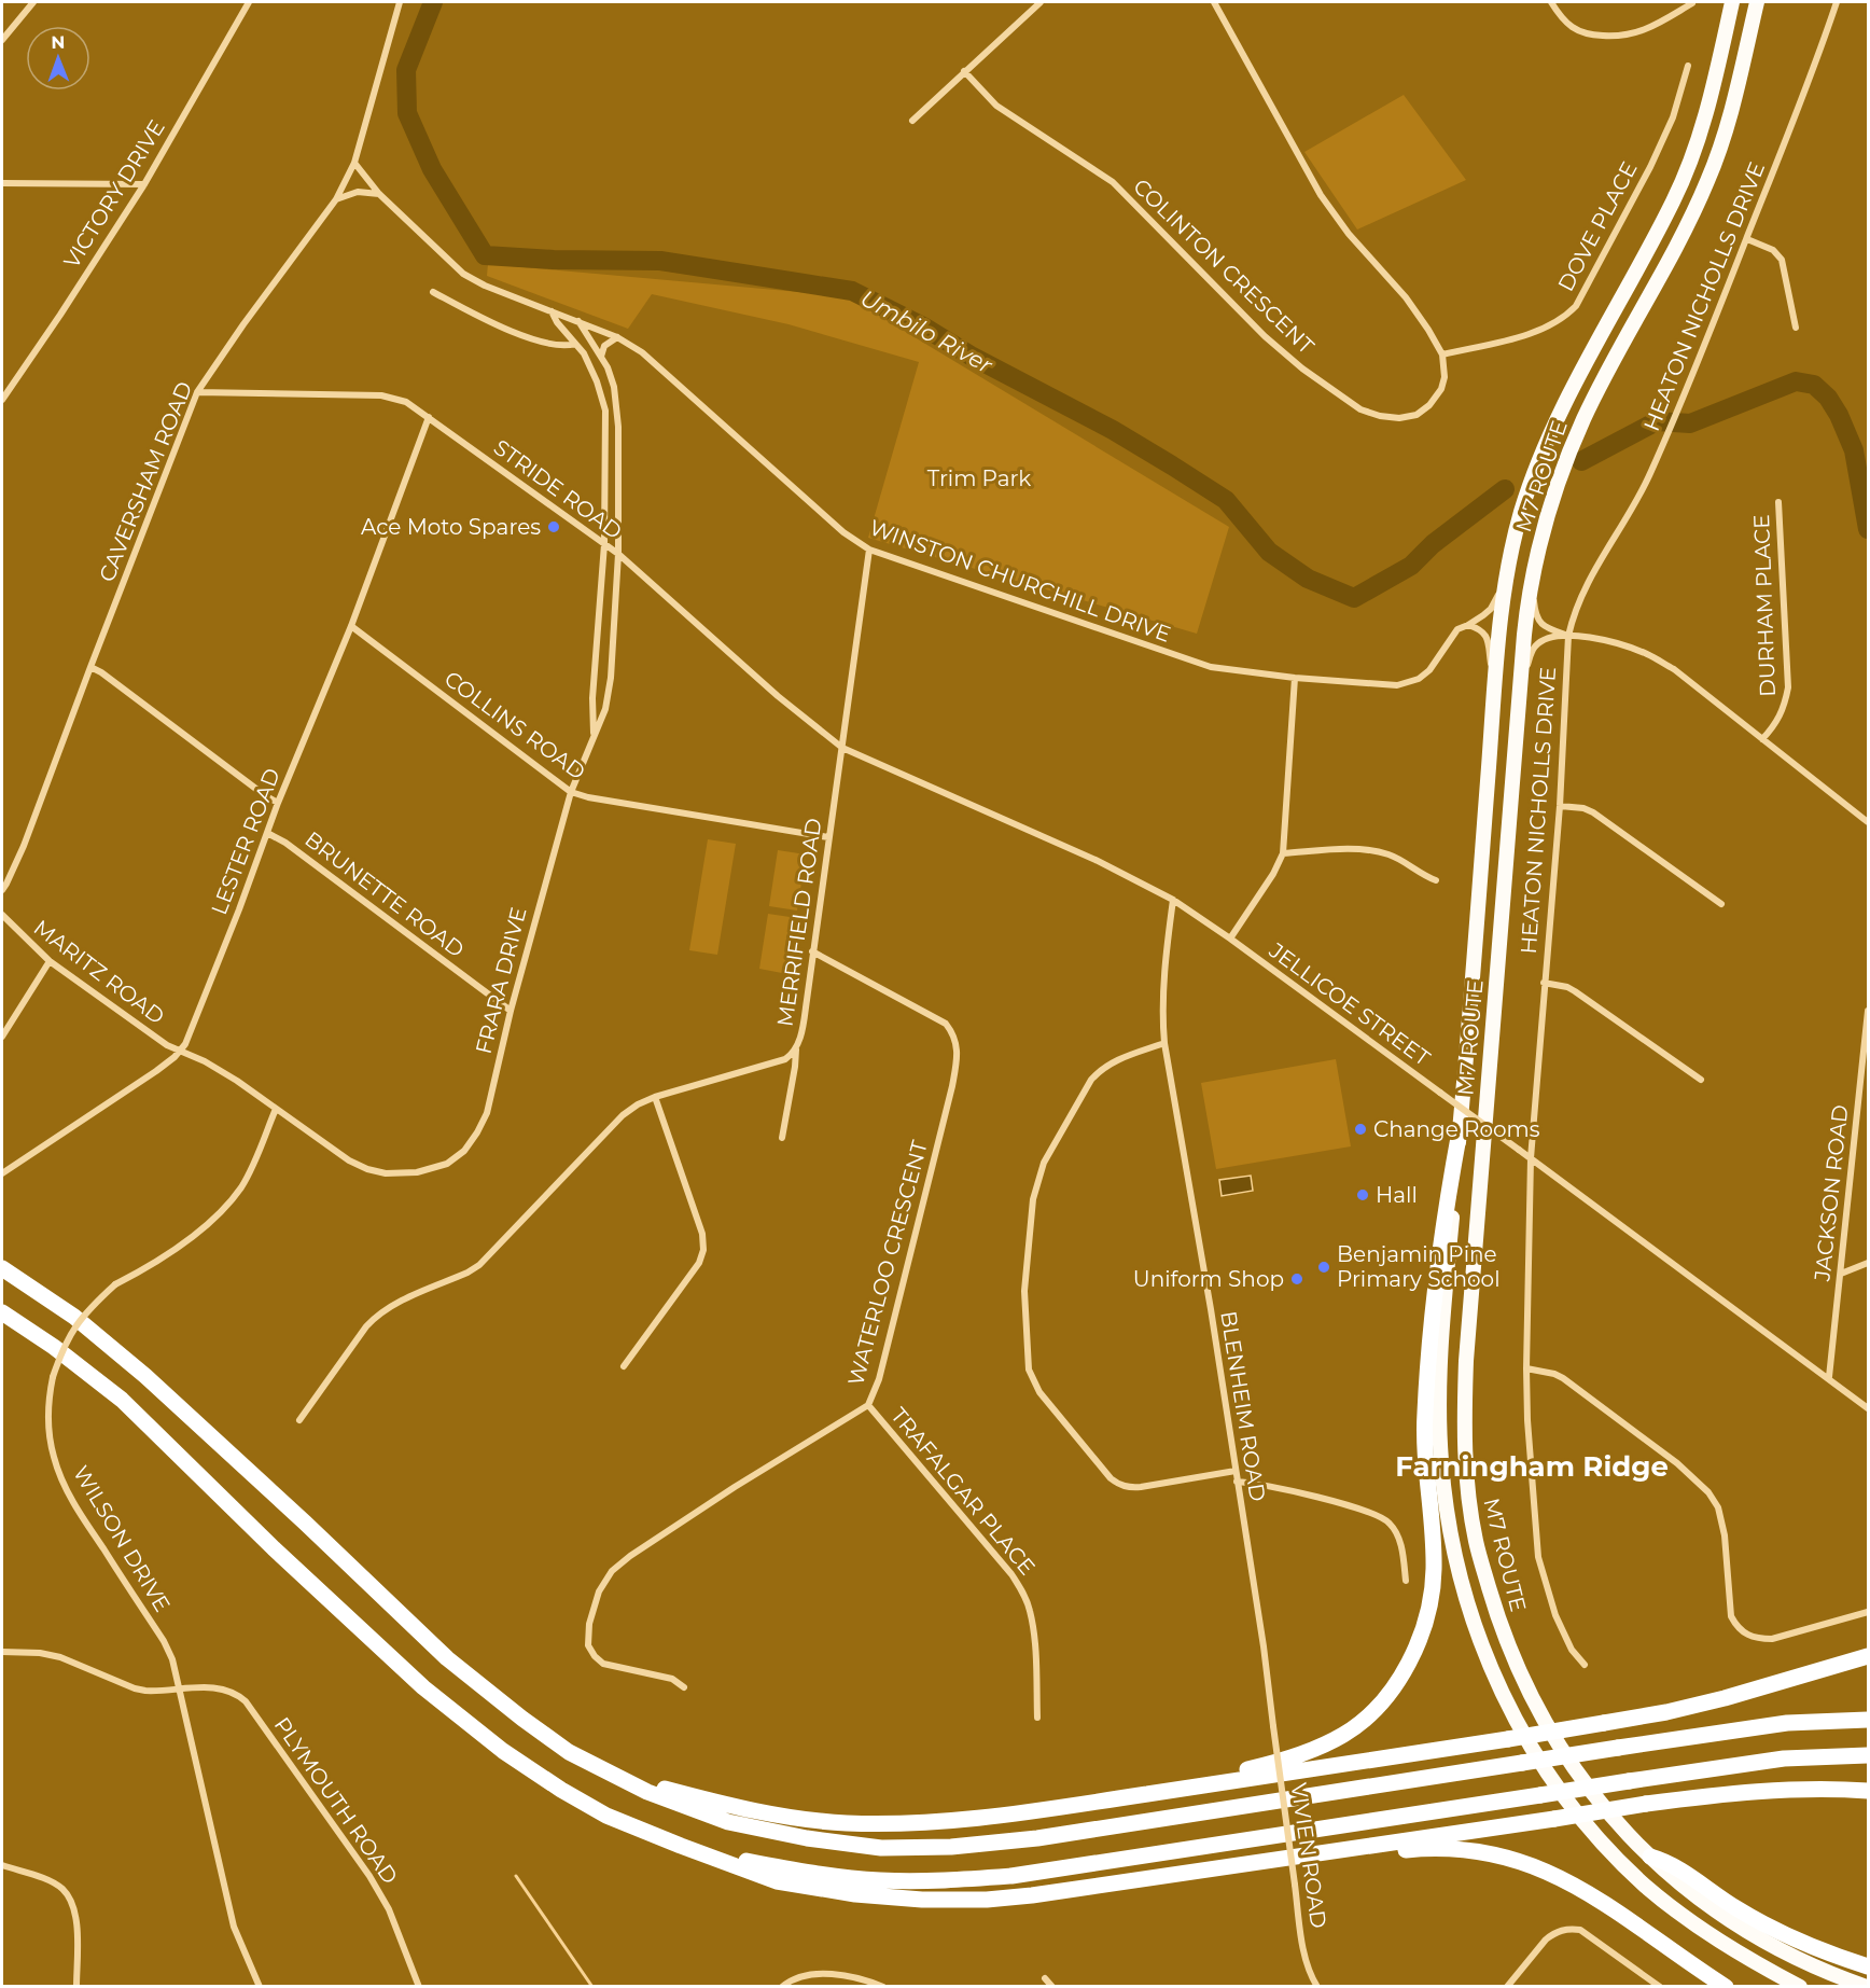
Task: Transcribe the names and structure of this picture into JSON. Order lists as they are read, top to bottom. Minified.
{"streets":{"highway":["M7 ROUTE"],"street":["VICTORY DRIVE","DOVE PLACE","COLINTON CRESCENT","HEATON NICHOLLS DRIVE","CAVERSHAM ROAD","STRIDE ROAD","WINSTON CHURCHILL DRIVE","DURHAM PLACE","COLLINS ROAD","LESTER ROAD","BRUNETTE ROAD","MERRIFIELD ROAD","MARITZ ROAD","FRARA DRIVE","JELLICOE STREET","JACKSON ROAD","WATERLOO CRESCENT","BLENHEIM ROAD","TRAFALGAR PLACE","WILSON DRIVE","PLYMOUTH ROAD","VIVIEN ROAD"]},"crossings":[["DOVE PLACE","COLINTON CRESCENT"],["HEATON NICHOLLS DRIVE","JELLICOE STREET"],["M7 ROUTE","WINSTON CHURCHILL DRIVE"],["CAVERSHAM ROAD","STRIDE ROAD"],["CAVERSHAM ROAD","WINSTON CHURCHILL DRIVE"],["STRIDE ROAD","LESTER ROAD"],["STRIDE ROAD","MERRIFIELD ROAD"],["STRIDE ROAD","FRARA DRIVE"],["STRIDE ROAD","JELLICOE STREET"],["WINSTON CHURCHILL DRIVE","MERRIFIELD ROAD"],["WINSTON CHURCHILL DRIVE","FRARA DRIVE"],["COLLINS ROAD","LESTER ROAD"],["COLLINS ROAD","MERRIFIELD ROAD"],["COLLINS ROAD","FRARA DRIVE"],["LESTER ROAD","BRUNETTE ROAD"],["LESTER ROAD","MARITZ ROAD"],["BRUNETTE ROAD","FRARA DRIVE"],["MERRIFIELD ROAD","JELLICOE STREET"],["MERRIFIELD ROAD","WATERLOO CRESCENT"],["FRARA DRIVE","WILSON DRIVE"],["JELLICOE STREET","JACKSON ROAD"],["JELLICOE STREET","BLENHEIM ROAD"],["WATERLOO CRESCENT","TRAFALGAR PLACE"],["BLENHEIM ROAD","VIVIEN ROAD"],["WILSON DRIVE","PLYMOUTH ROAD"]],"districts":["Farningham Ridge"],"water":["Umbilo River"],"parks":["Trim Park"],"places":["Ace Moto Spares","Change Rooms","Hall","Benjamin Pine Primary School","Uniform Shop"],"north":"top"}
